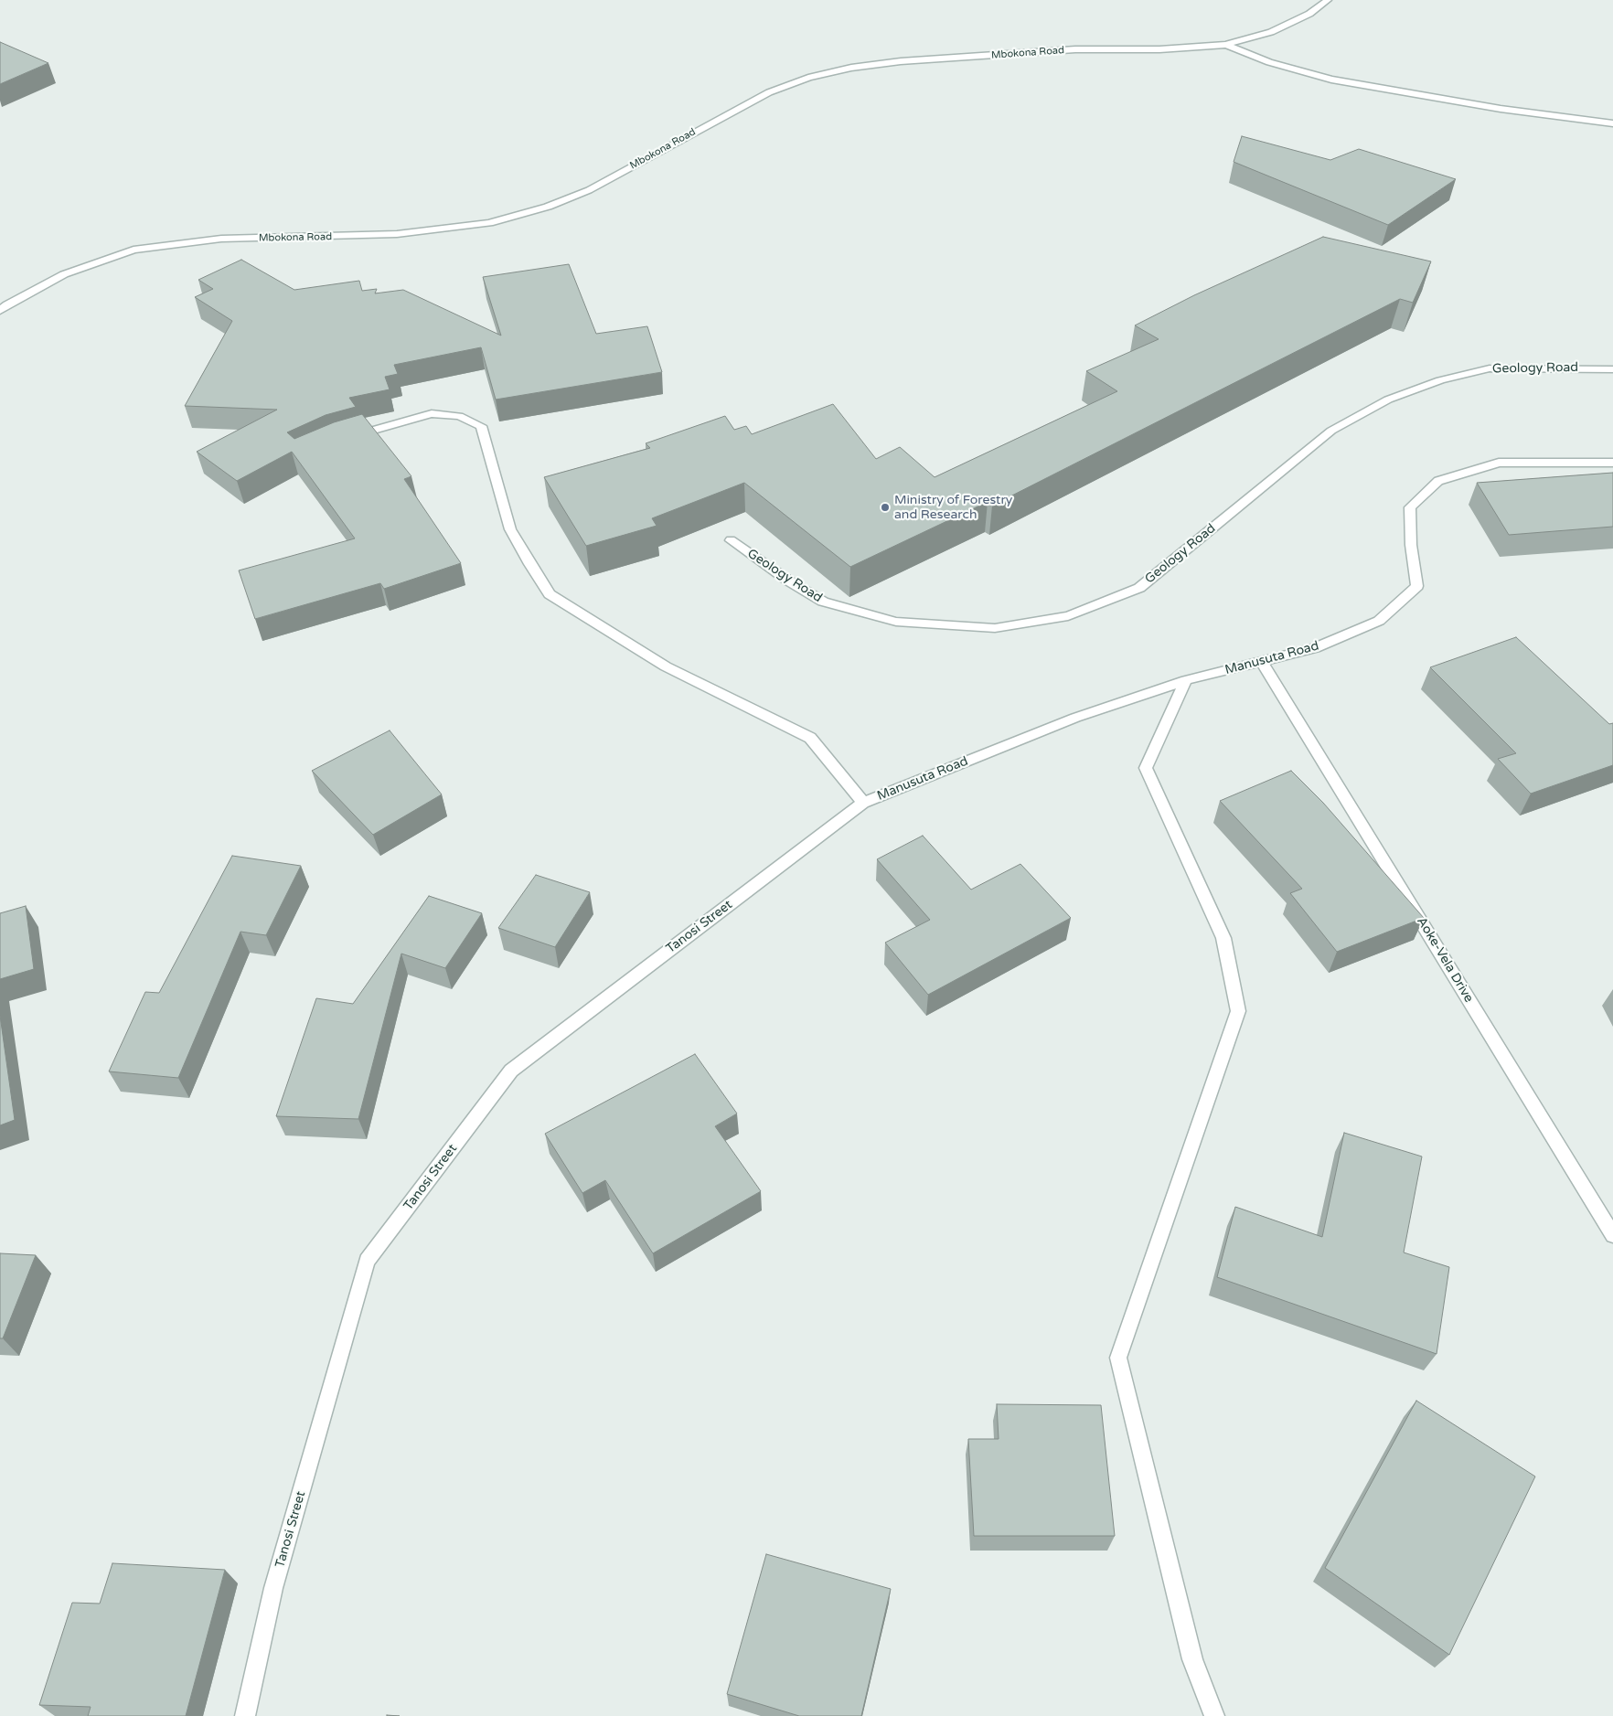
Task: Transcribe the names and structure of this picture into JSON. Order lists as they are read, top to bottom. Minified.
{"streets":{"street":["Mbokona Road","Geology Road","Manusuta Road","Tanosi Street","Aoke-Vela Drive"]},"crossings":[["Manusuta Road","Tanosi Street"],["Manusuta Road","Aoke-Vela Drive"]],"places":["Ministry of Forestry and Research"]}
